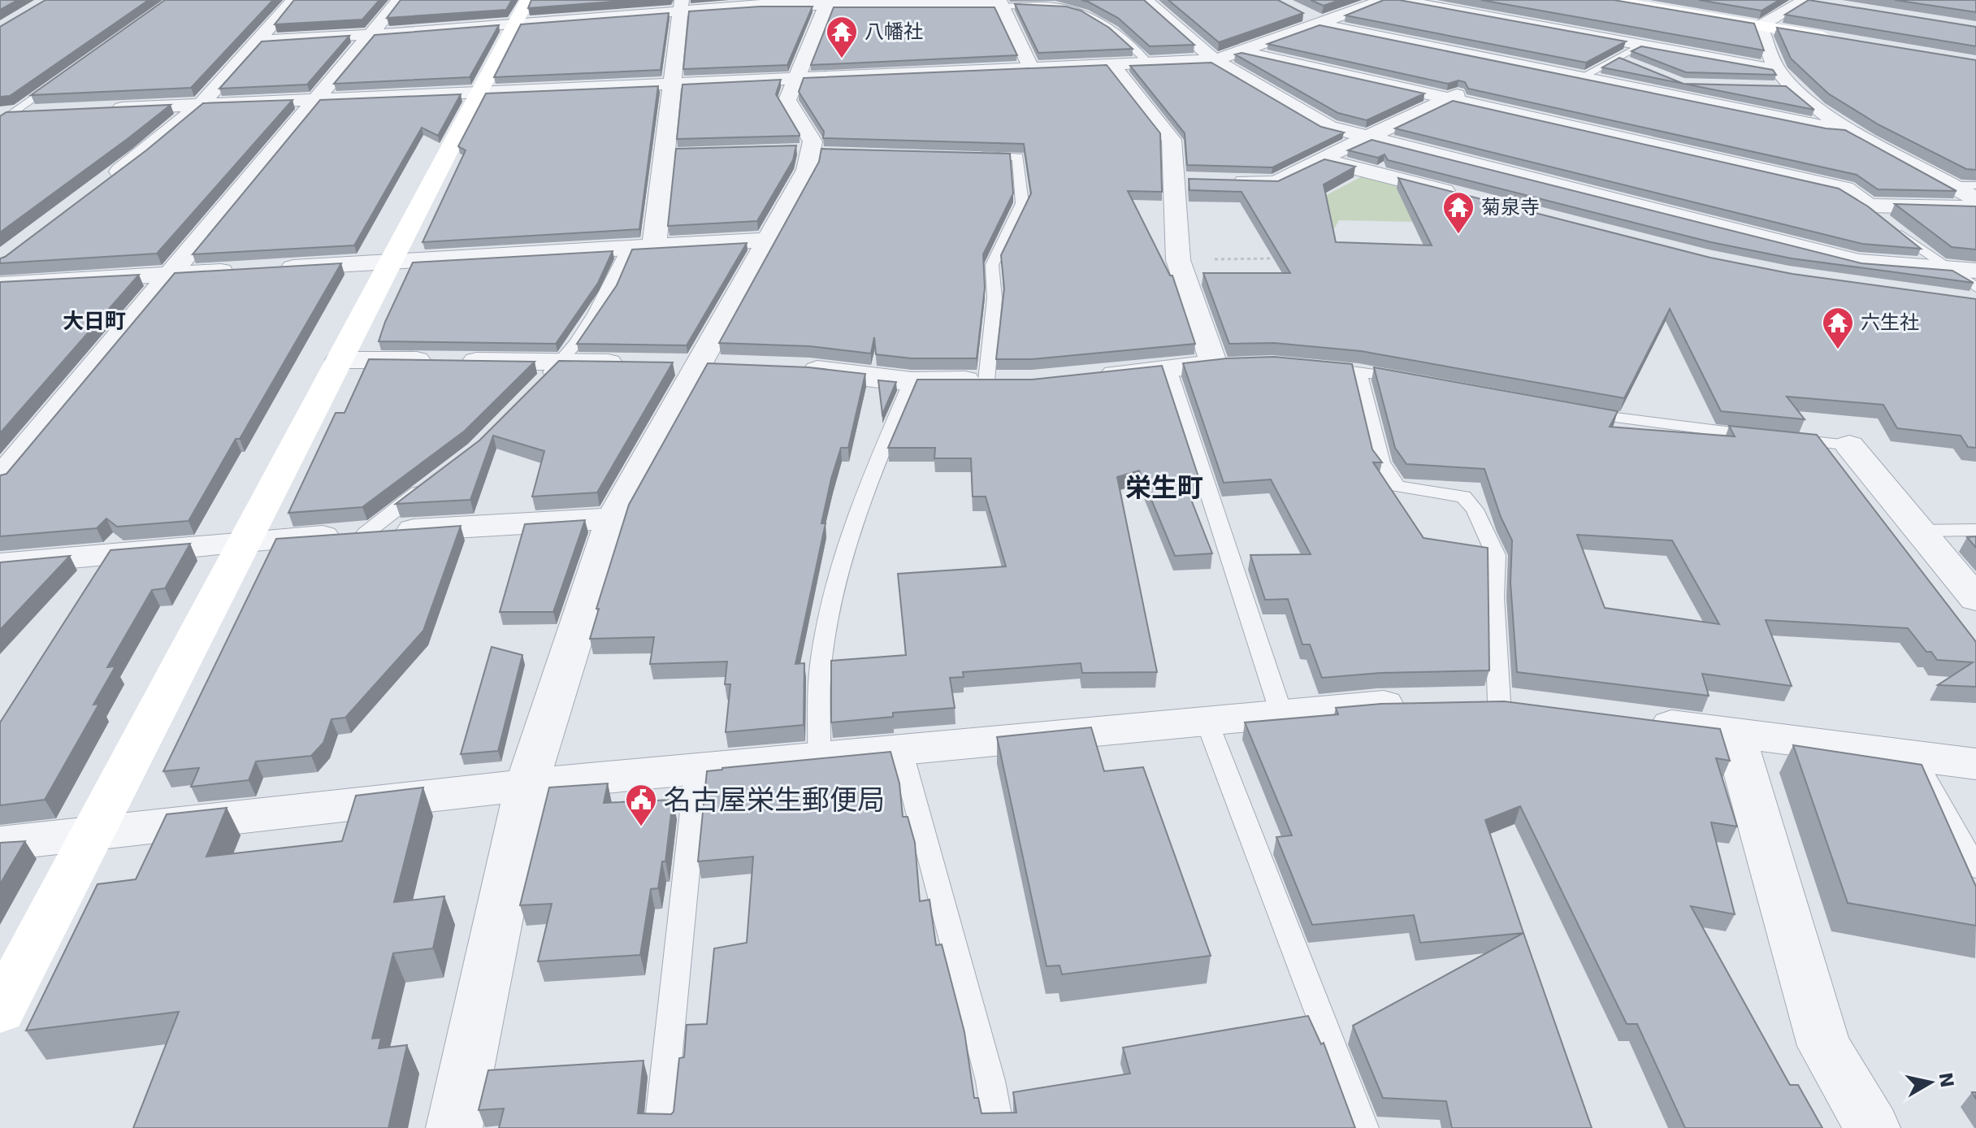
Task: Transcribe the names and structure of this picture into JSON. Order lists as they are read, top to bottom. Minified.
{"districts":["大日町","栄生町"],"places":{"temple":["八幡社","菊泉寺","六生社"],"public building":["名古屋栄生郵便局"]},"north":"right"}
